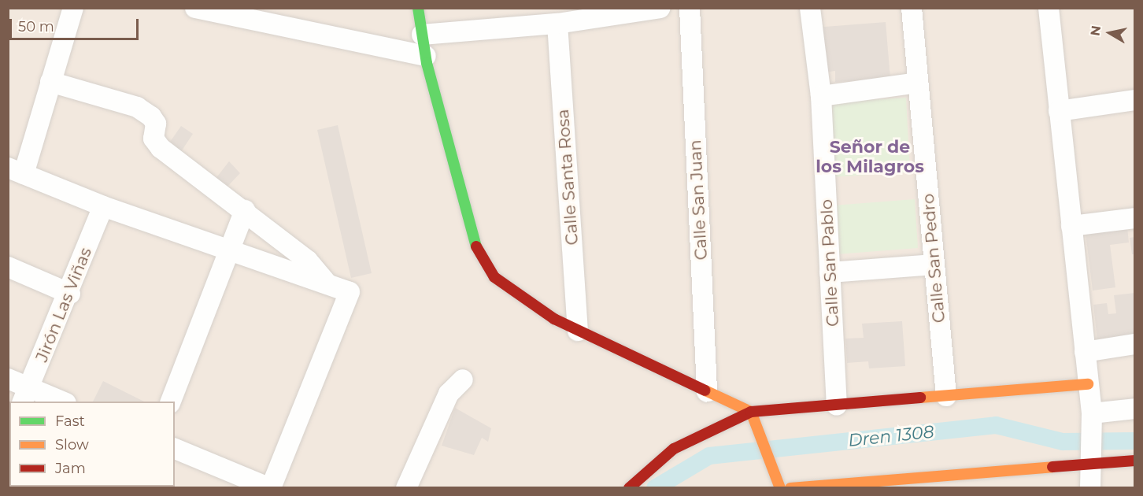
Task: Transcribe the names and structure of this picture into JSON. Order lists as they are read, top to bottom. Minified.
{"streets":{"street":["Calle Santa Rosa","Calle San Juan","Calle San Pedro","Calle San Pablo","Jirón Las Viñas"]},"districts":["Señor de los Milagros"],"water":["Dren 1308"],"legend":["Fast","Slow","Jam"],"scale_bar":"50 m","north":"left"}
